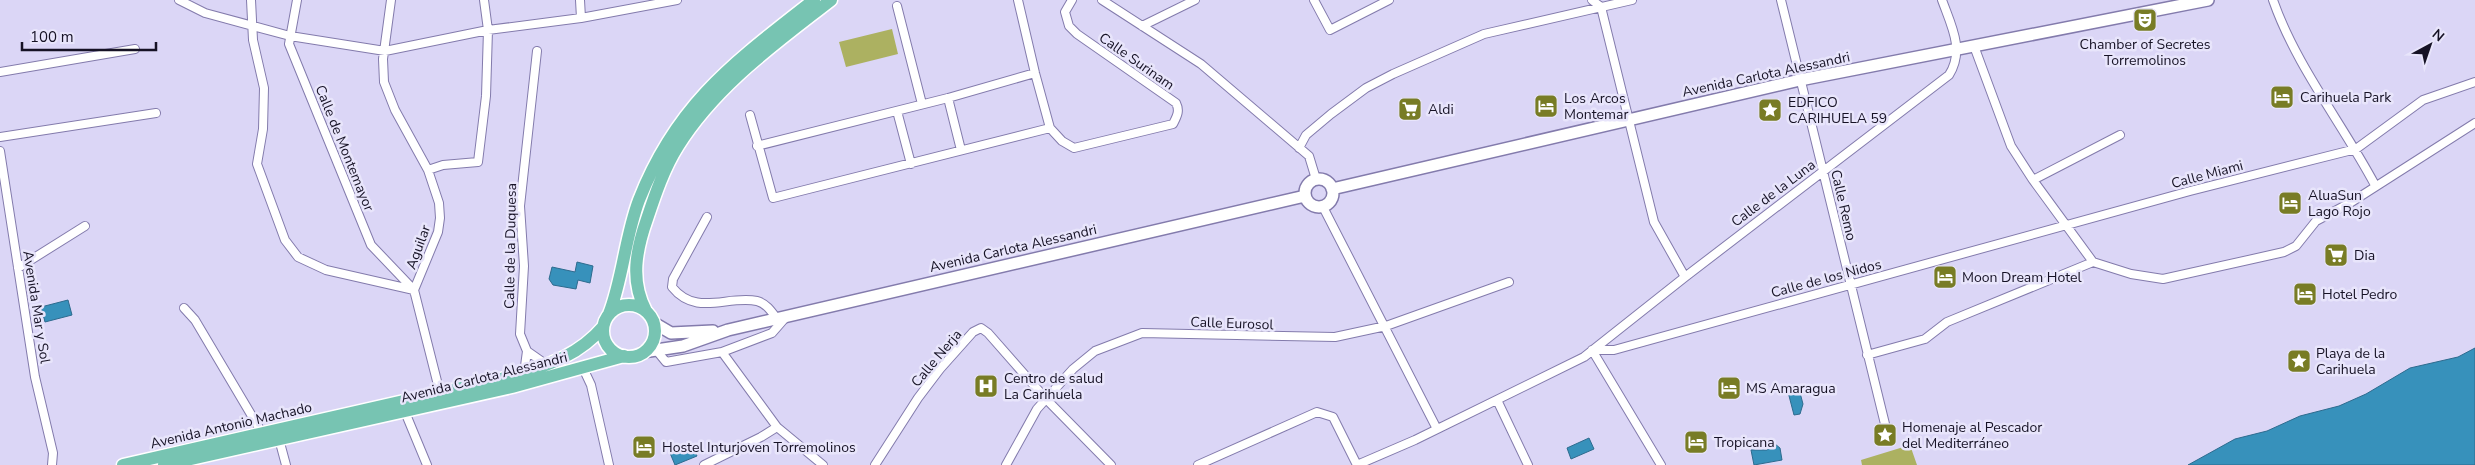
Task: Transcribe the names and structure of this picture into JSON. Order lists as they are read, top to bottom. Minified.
{"streets":{"main road":["Avenida Carlota Alessandri","Avenida Antonio Machado"],"street":["Calle Surinam","Calle de Montemayor","Calle Miami","Calle de la Luna","Calle Remo","Calle de la Duquesa","Aguilar","Calle de los Nidos","Avenida Mar y Sol","Calle Eurosol","Calle Nerja"]},"crossings":[["Avenida Carlota Alessandri","Calle de la Luna"],["Avenida Carlota Alessandri","Calle Remo"],["Avenida Carlota Alessandri","Aguilar"],["Avenida Carlota Alessandri","Avenida Antonio Machado"],["Calle de Montemayor","Aguilar"],["Calle Miami","Calle de los Nidos"],["Calle de la Luna","Calle Remo"],["Calle de la Luna","Calle de los Nidos"],["Calle Remo","Calle de los Nidos"],["Calle Eurosol","Calle Nerja"]],"places":{"theatre":["Chamber of Secretes Torremolinos"],"hotel":["Carihuela Park","Los Arcos Montemar","AluaSun Lago Rojo","Moon Dream Hotel","Hotel Pedro","MS Amaragua","Tropicana","Hostel Inturjoven Torremolinos"],"supermarket":["Aldi","Dia"],"place":["EDFICO CARIHUELA 59","Playa de la Carihuela","Homenaje al Pescador del Mediterráneo"],"hospital":["Centro de salud La Carihuela"]},"scale_bar":"100 m","north":"top right"}
